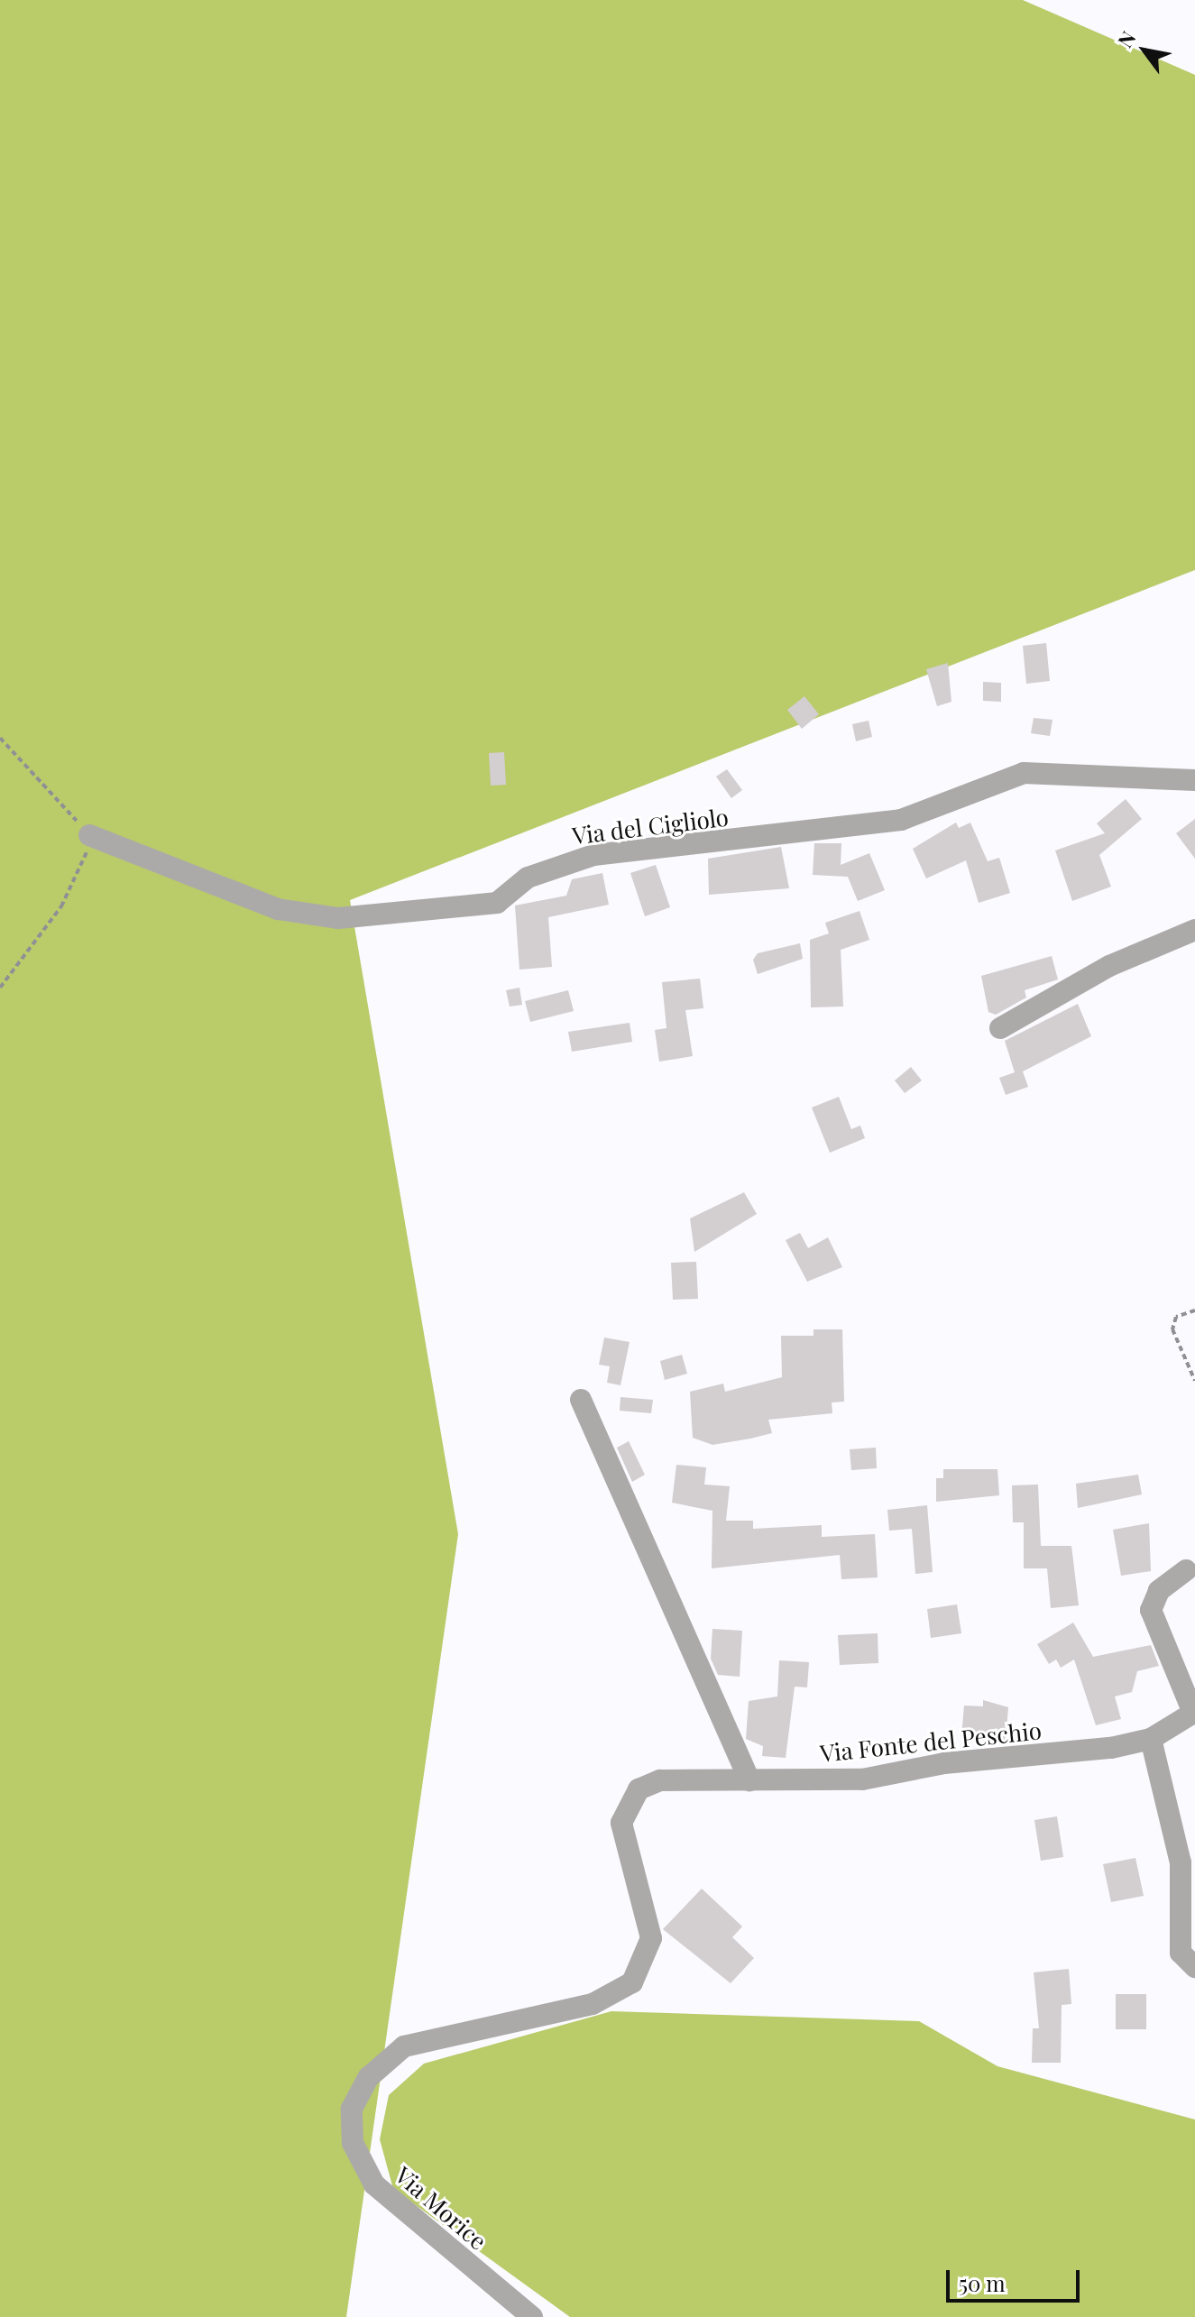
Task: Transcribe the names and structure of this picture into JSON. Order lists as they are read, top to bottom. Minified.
{"streets":{"street":["Via del Cigliolo","Via Fonte del Peschio","Via Morice"]},"crossings":[["Via Fonte del Peschio","Via Morice"]],"scale_bar":"50 m","north":"top left"}
